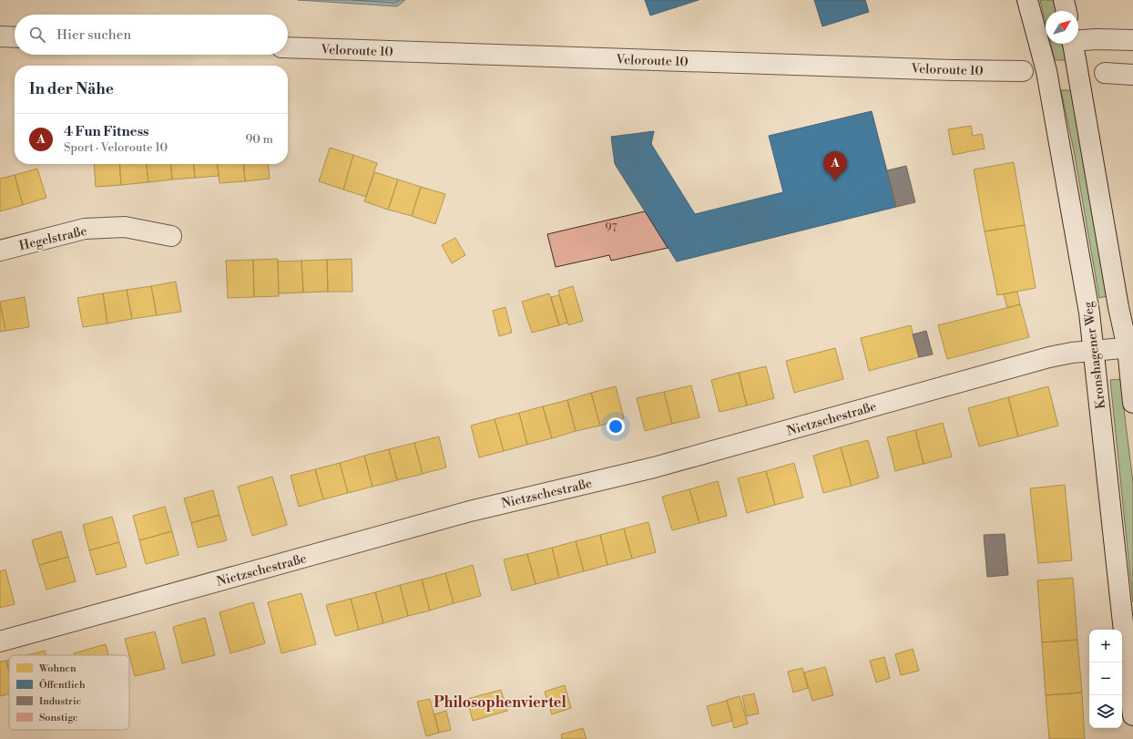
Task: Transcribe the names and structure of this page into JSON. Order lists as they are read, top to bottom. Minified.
{"streets":{"street":["Veloroute 10","Hegelstraße","Kronshagener Weg","Nietzschestraße"]},"crossings":[["Kronshagener Weg","Nietzschestraße"]],"districts":["Philosophenviertel"],"house_numbers":["97"],"legend":["Wohnen","Öffentlich","Industrie","Sonstige"],"north":"top right","page":{"search":"Hier suchen","heading":"In der Nähe","list":[{"mark":"A","name":"4 Fun Fitness","note":"Sport · Veloroute 10","value":"90 m"}],"pins":"A","map_buttons":["+","−"]}}
